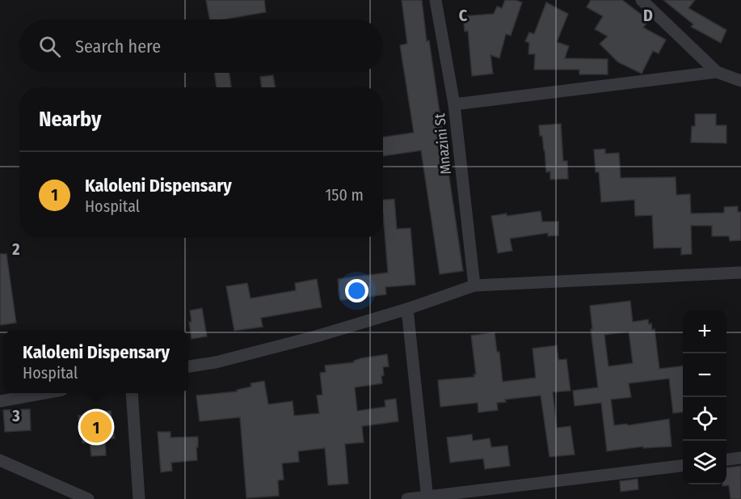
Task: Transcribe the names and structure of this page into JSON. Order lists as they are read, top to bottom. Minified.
{"streets":{"street":["Mnazini St"]},"page":{"search":"Search here","heading":"Nearby","list":[{"mark":"1","name":"Kaloleni Dispensary","note":"Hospital","value":"150 m"}],"map_buttons":["+","−"],"popup":["Kaloleni Dispensary","Hospital"],"pins":"1"},"grid":{"columns":["C","D"],"rows":["2","3"]}}
